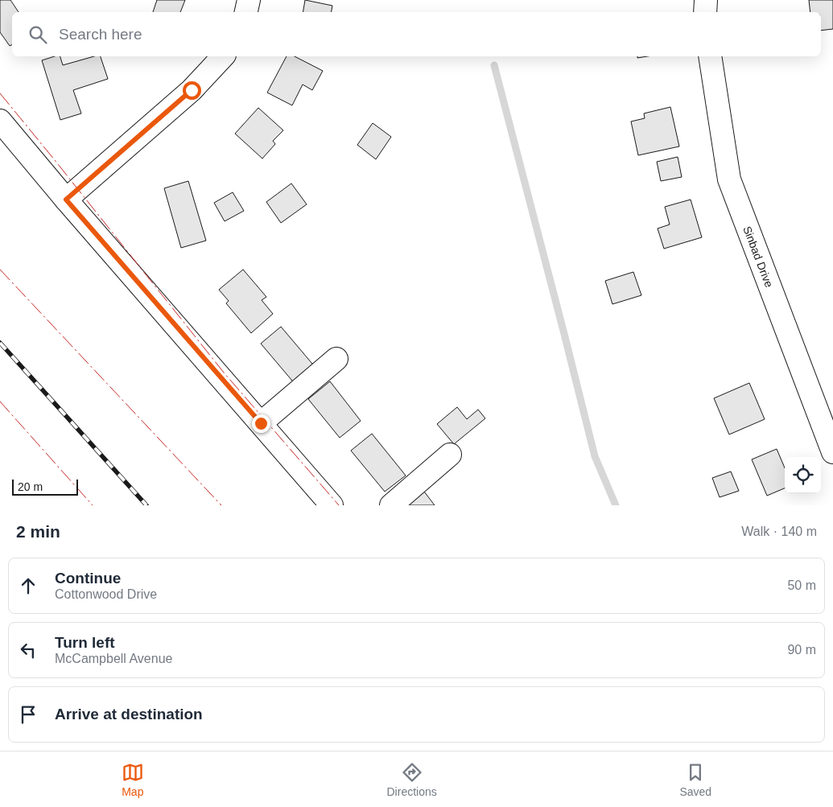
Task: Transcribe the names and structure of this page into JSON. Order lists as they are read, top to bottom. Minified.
{"streets":{"street":["Sinbad Drive"]},"scale_bar":"20 m","page":{"search":"Search here","scale":"20 m","heading":["2 min","Walk · 140 m"],"list":[["Continue","Cottonwood Drive","50 m"],["Turn left","McCampbell Avenue","90 m"],"Arrive at destination"],"nav":["Map","Directions","Saved"]}}
